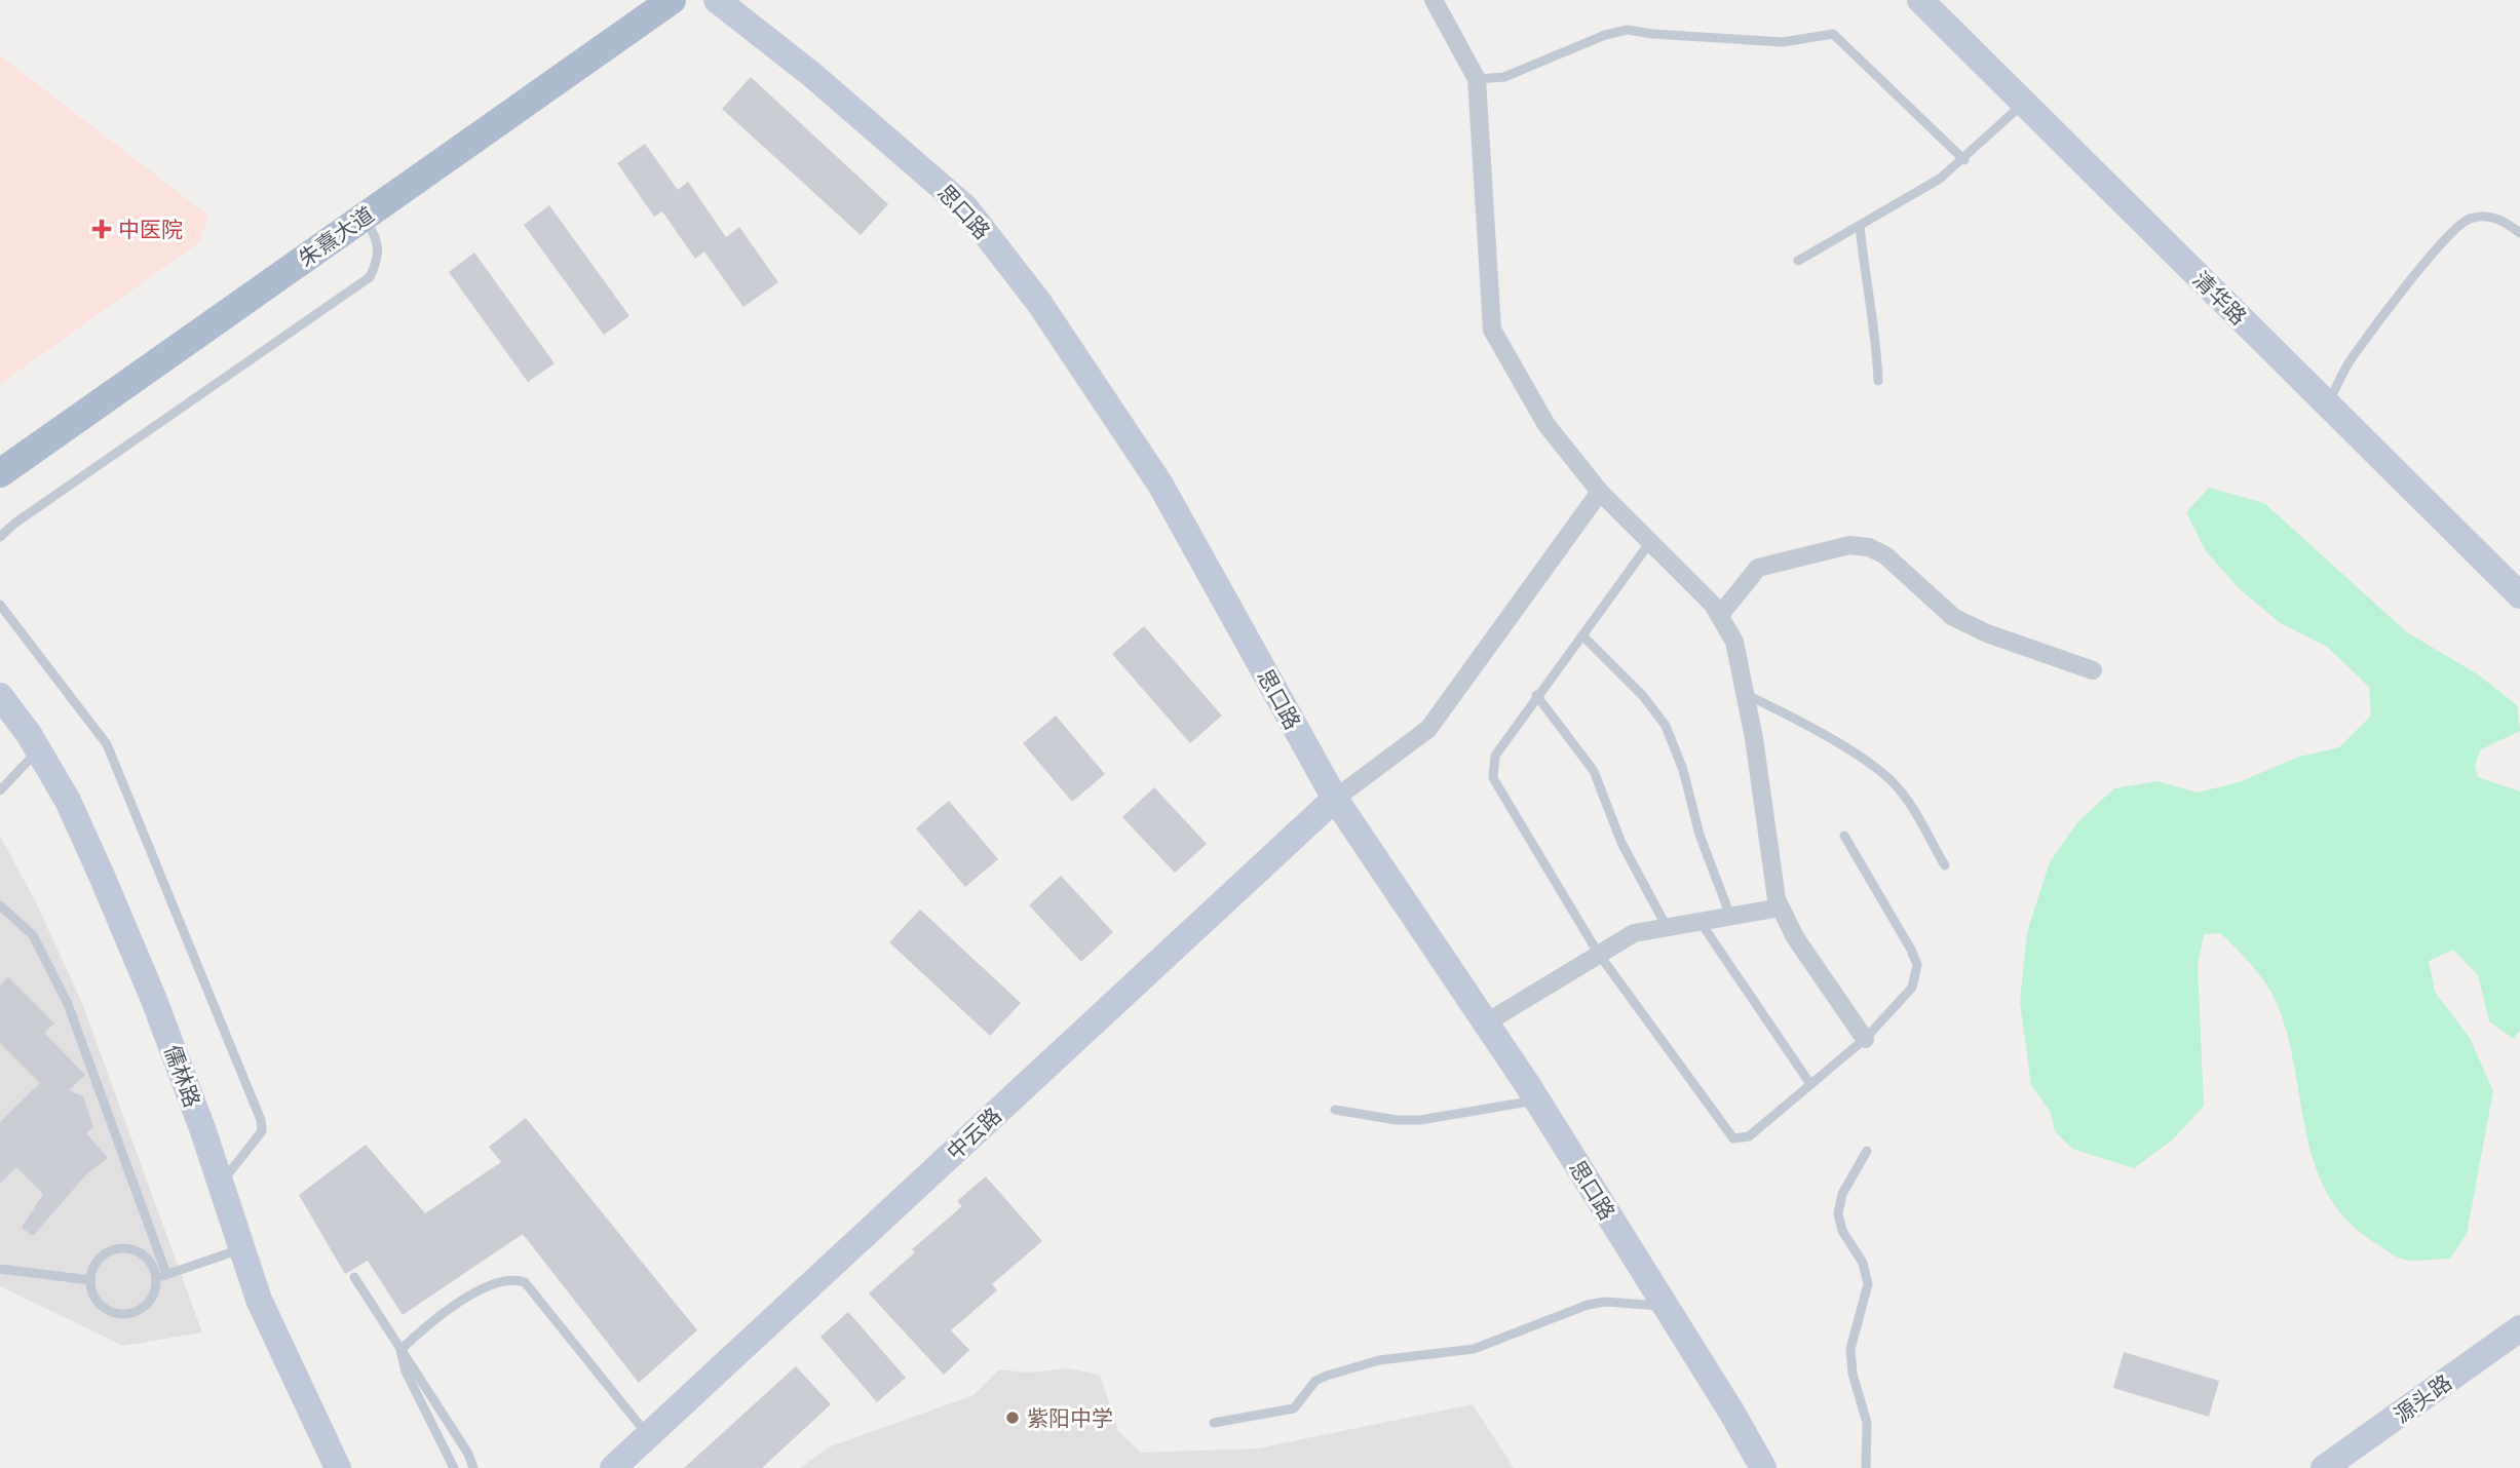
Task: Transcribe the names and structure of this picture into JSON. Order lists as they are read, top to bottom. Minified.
{"streets":{"main road":["朱熹大道"],"street":["思口路","清华路","儒林路","中云路","源头路"]},"crossings":[["思口路","中云路"]],"places":{"health":["中医院"],"other":["紫阳中学"]}}
